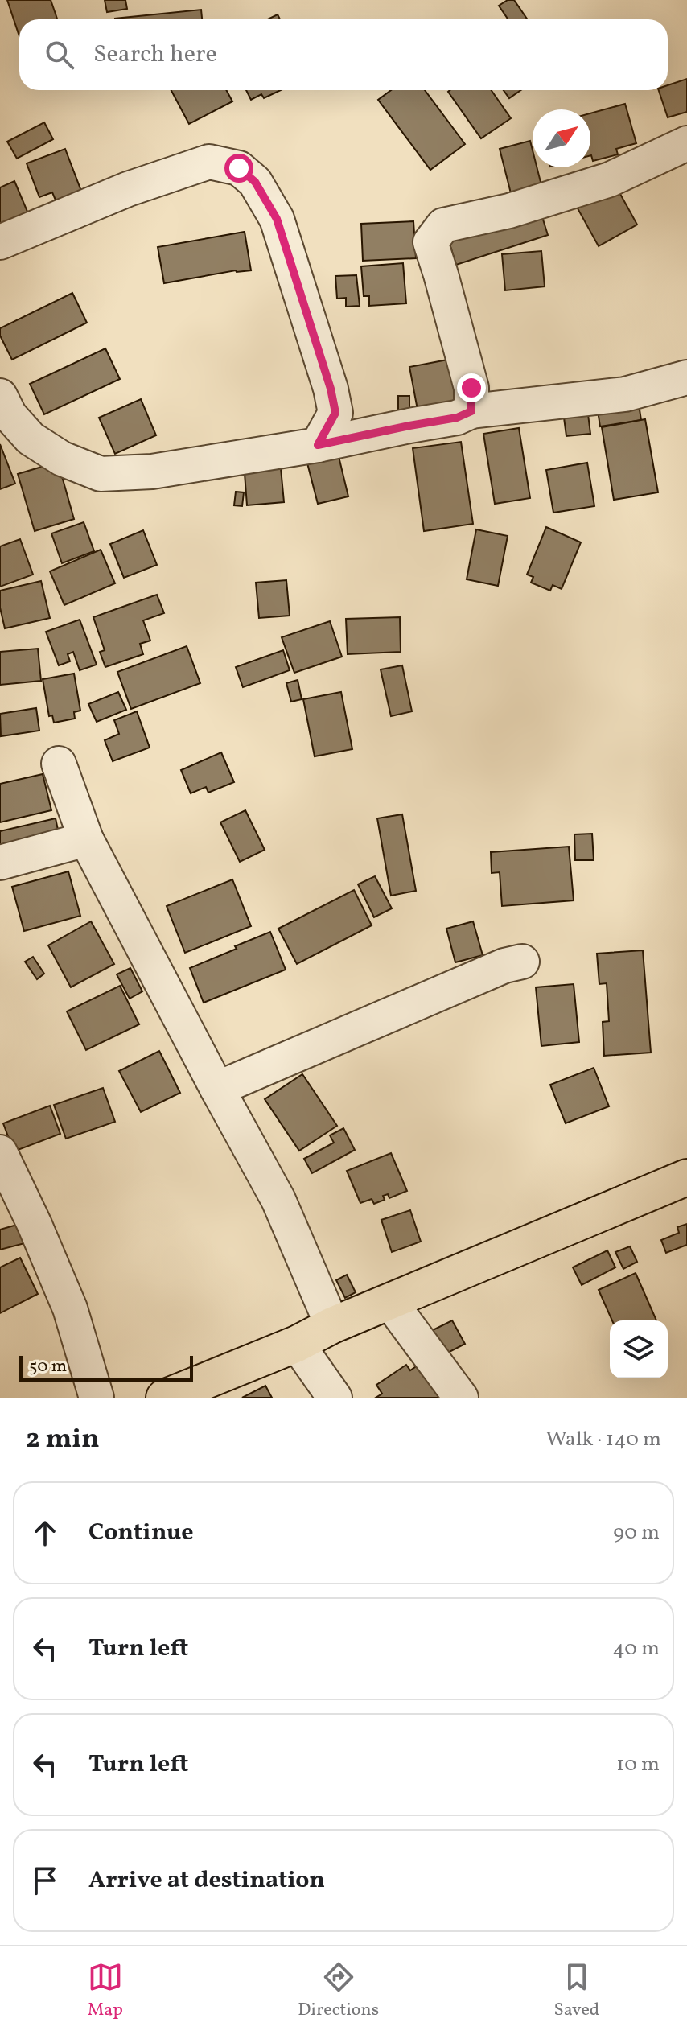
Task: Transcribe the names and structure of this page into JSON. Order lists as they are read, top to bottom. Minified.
{"scale_bar":"50 m","north":"top right","page":{"search":"Search here","scale":"50 m","heading":["2 min","Walk · 140 m"],"list":[["Continue","90 m"],["Turn left","40 m"],["Turn left","10 m"],"Arrive at destination"],"nav":["Map","Directions","Saved"]}}
